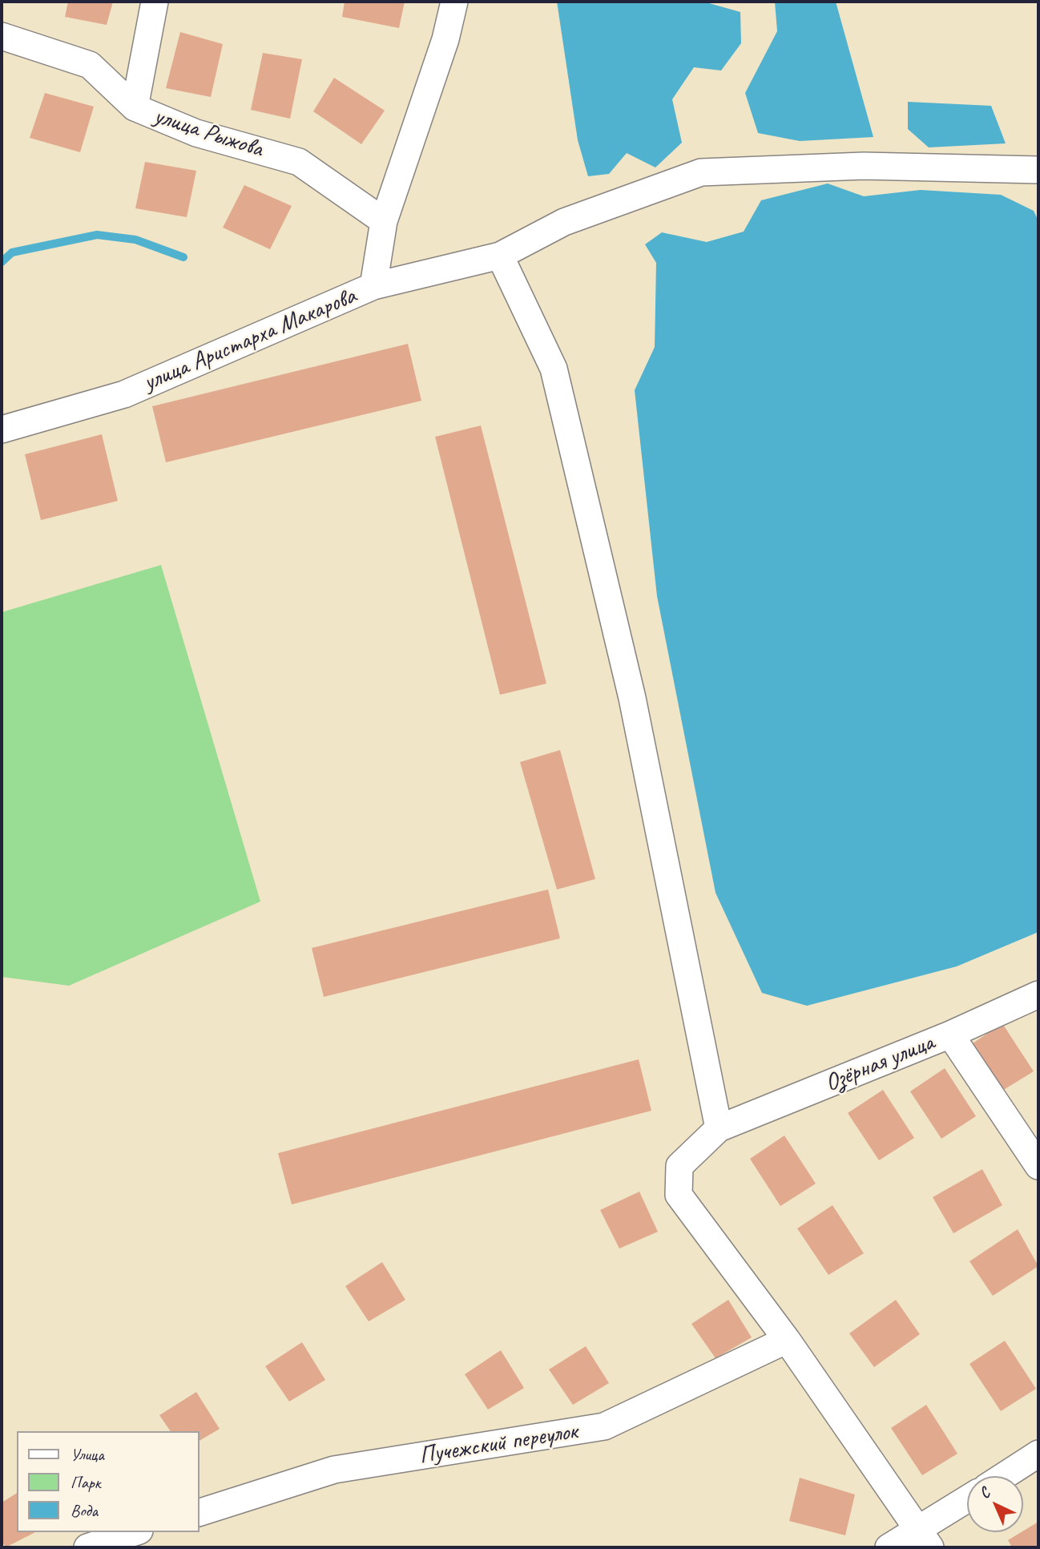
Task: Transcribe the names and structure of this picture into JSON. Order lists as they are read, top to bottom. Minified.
{"streets":{"street":["улица Рыжова","улица Аристарха Макарова","Озёрная улица","Пучежский переулок"]},"legend":["Улица","Парк","Вода"],"north":"top left"}
